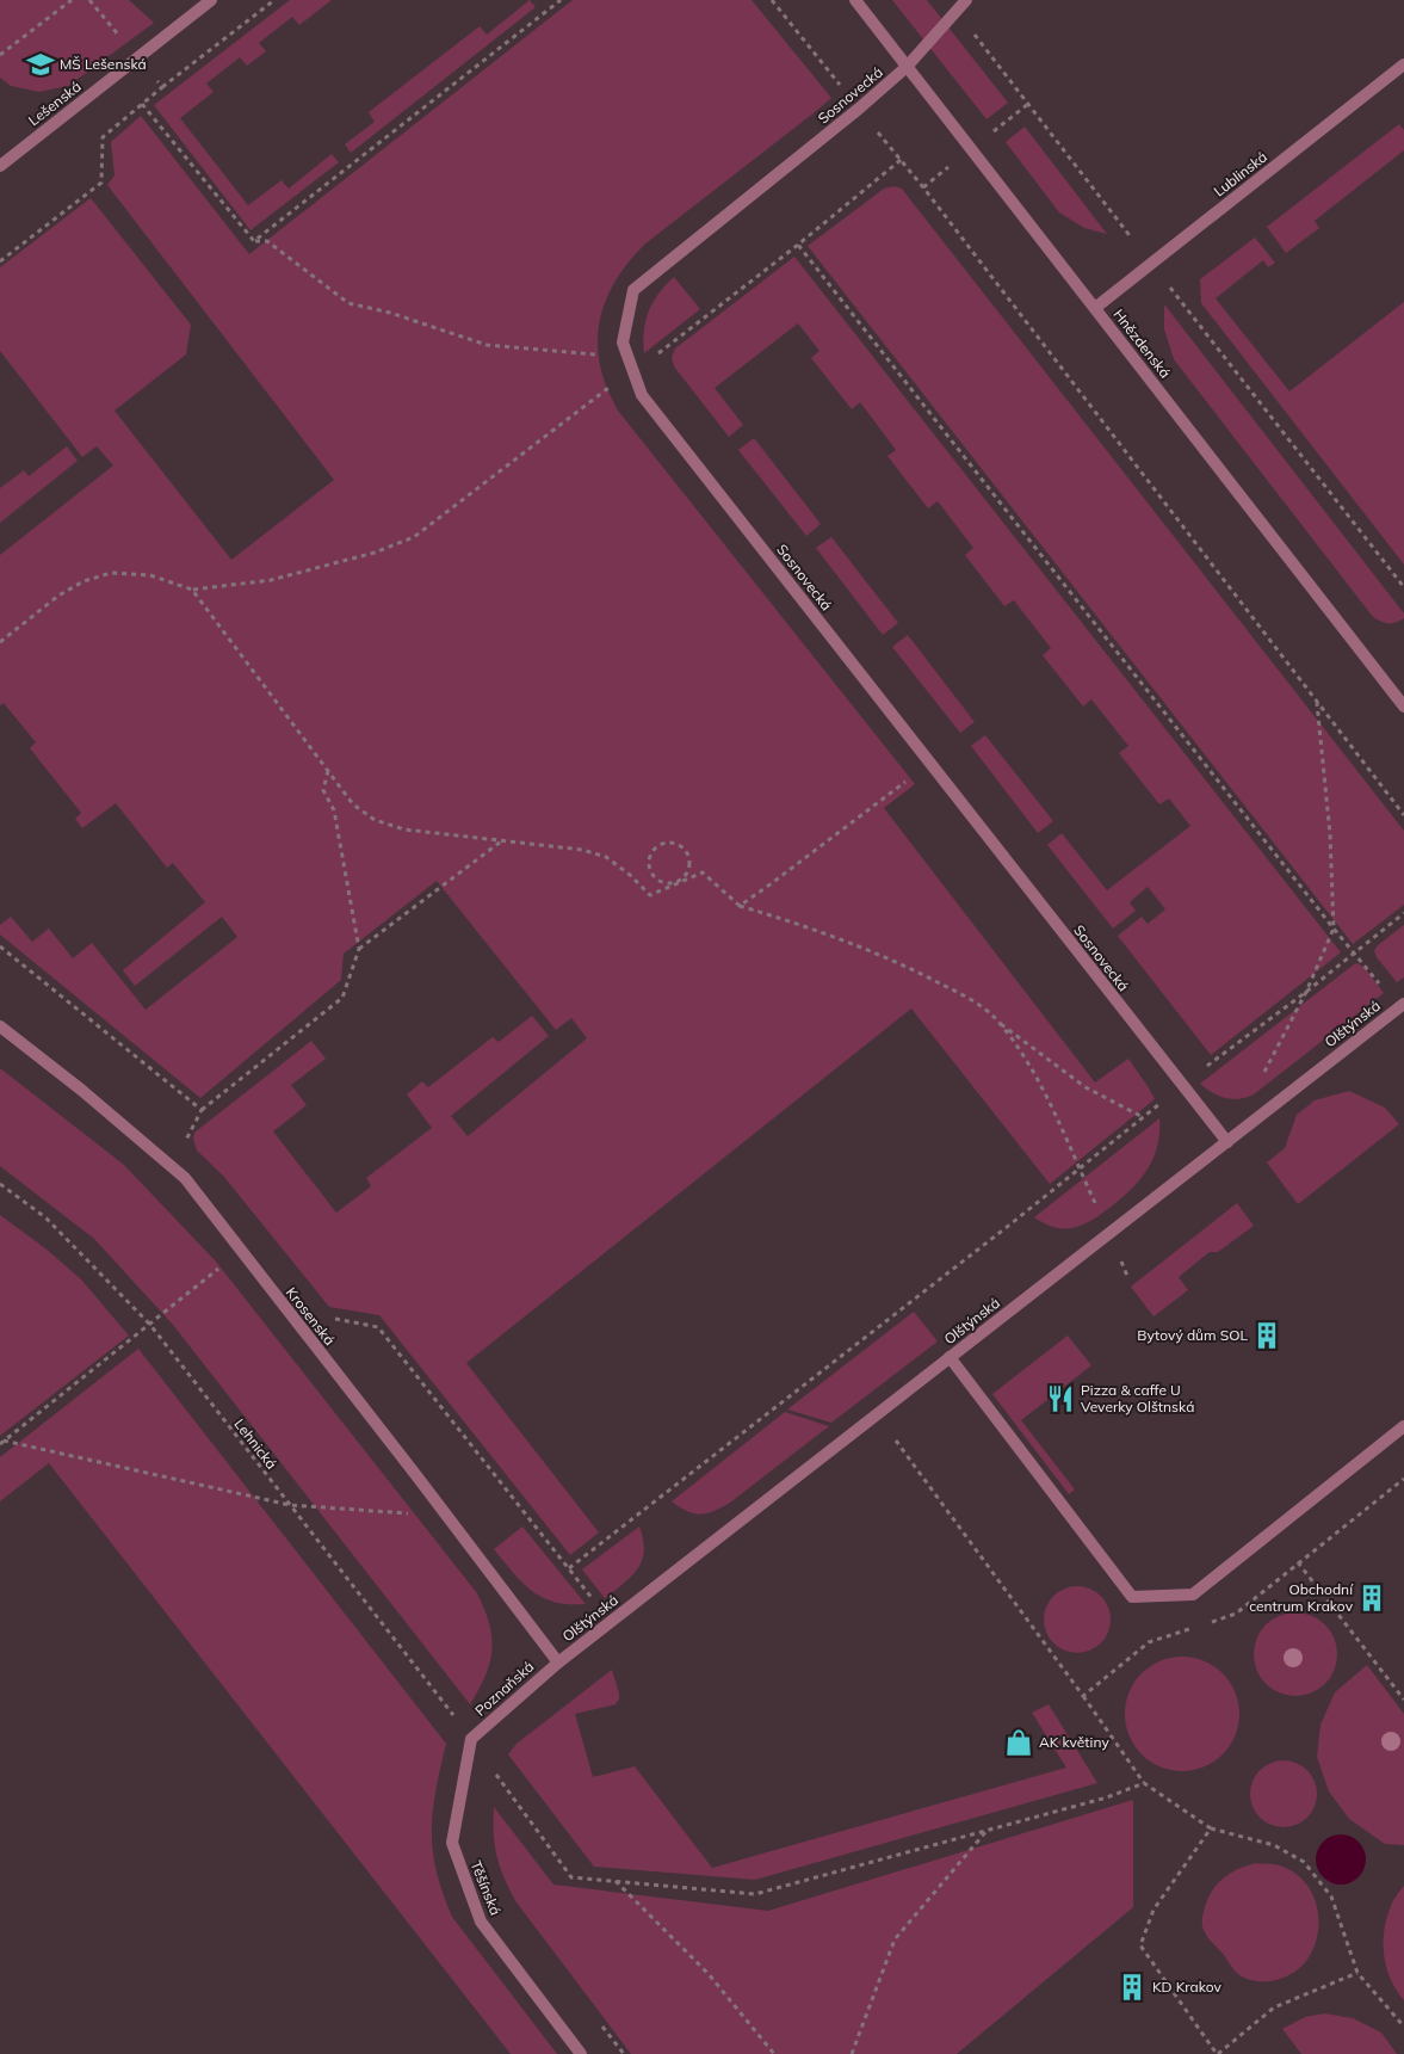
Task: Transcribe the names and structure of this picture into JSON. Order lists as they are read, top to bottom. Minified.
{"streets":{"street":["Sosnovecká","Lešenská","Lublinská","Hnězdenská","Olštýnská","Krosenská","Poznaňská","Těšínská"],"path":["Lehnická"]},"crossings":[["Sosnovecká","Hnězdenská"],["Sosnovecká","Olštýnská"],["Lublinská","Hnězdenská"],["Olštýnská","Krosenská"],["Olštýnská","Poznaňská"],["Krosenská","Poznaňská"],["Lehnická","Poznaňská"],["Lehnická","Těšínská"],["Poznaňská","Těšínská"]],"places":{"school or university":["MŠ Lešenská"],"building":["Bytový dům SOL","Obchodní centrum Krakov","KD Krakov"],"restaurant":["Pizza & caffe U Veverky Olštnská"],"shop":["AK květiny"]}}
